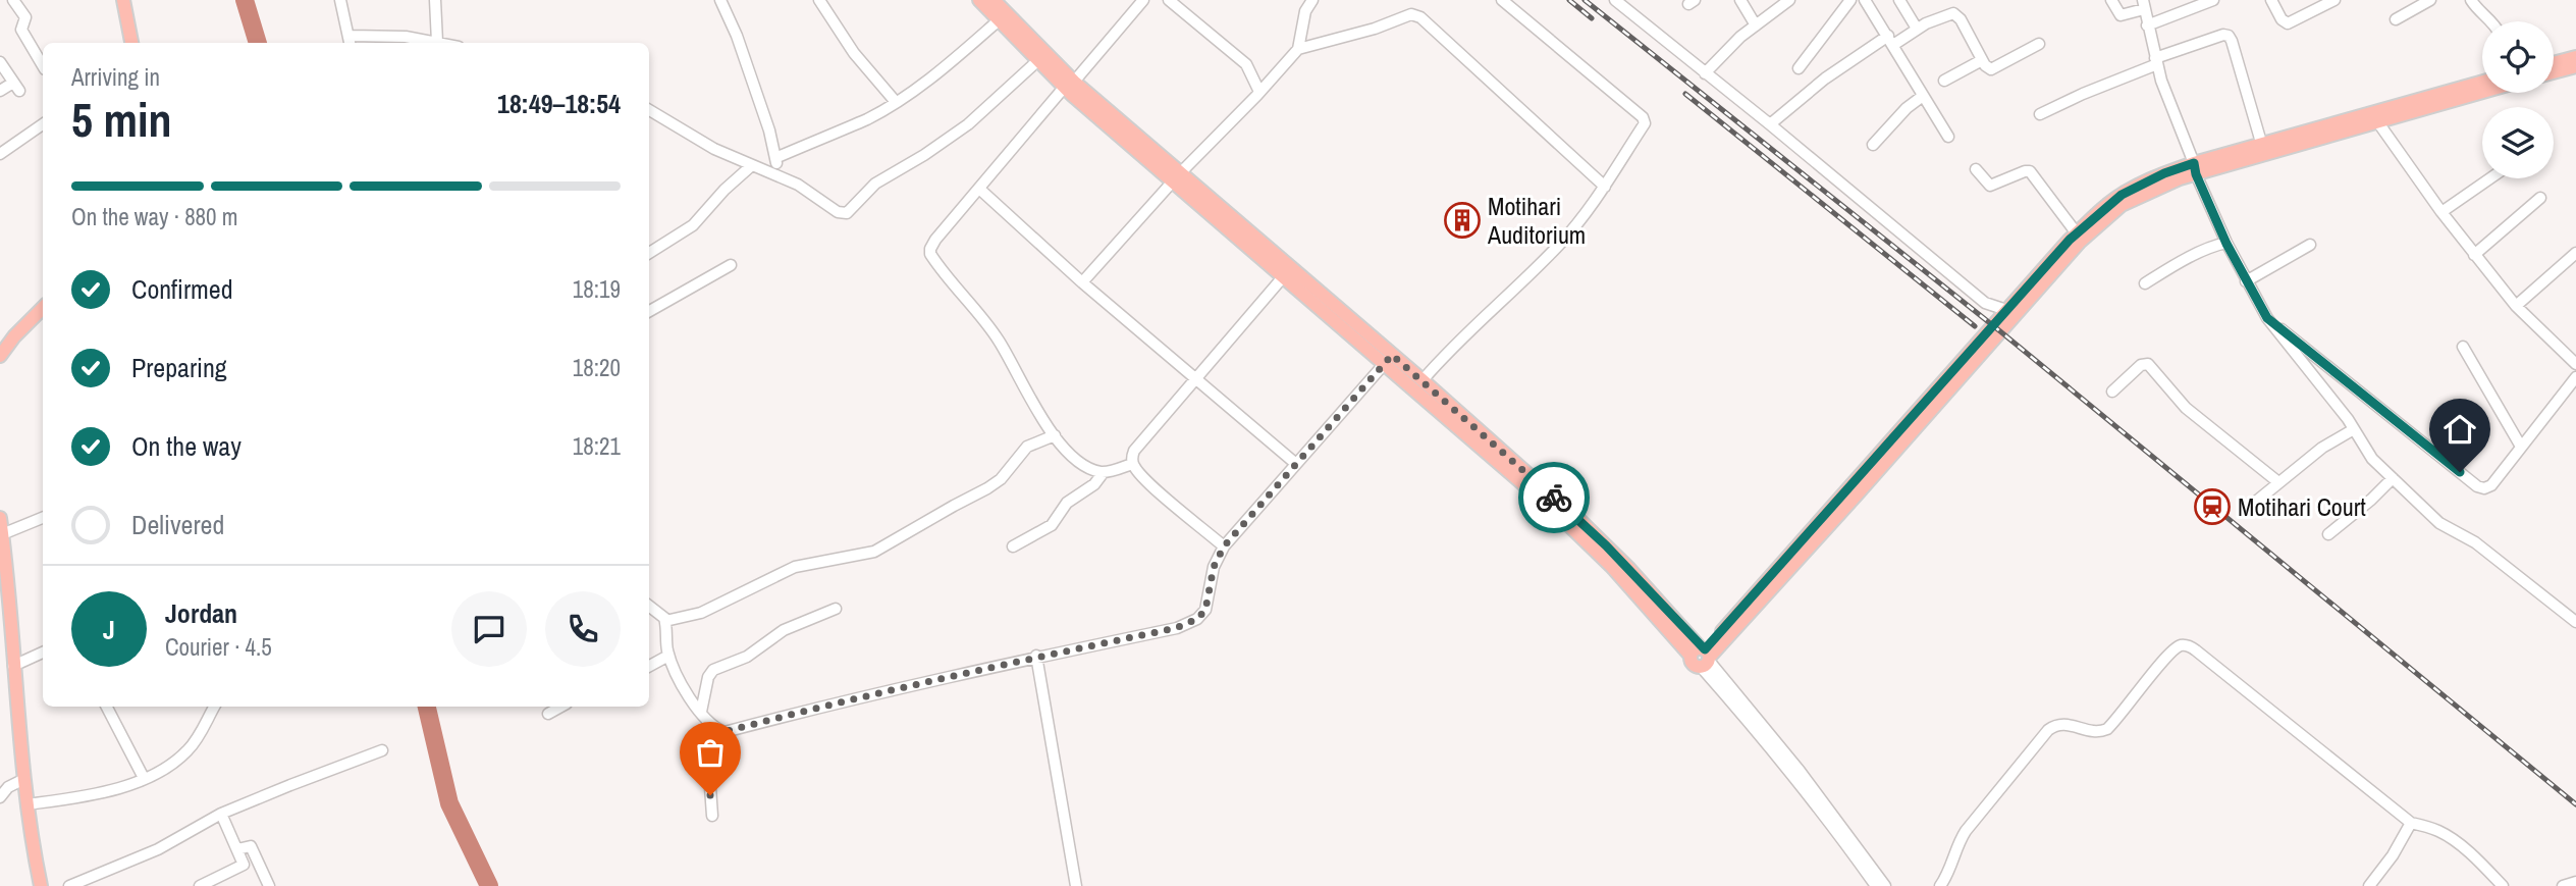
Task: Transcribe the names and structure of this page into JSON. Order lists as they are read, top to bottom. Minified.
{"places":{"building":["Motihari Auditorium"],"station":["Motihari Court"]},"page":{"heading":["5 min","Arriving in","18:49–18:54"],"panel":["Jordan","Courier · 4.5"],"bar":"On the way · 880 m","list":[["Confirmed","18:19"],["Preparing","18:20"],["On the way","18:21"],"Delivered"],"round":"J"}}
